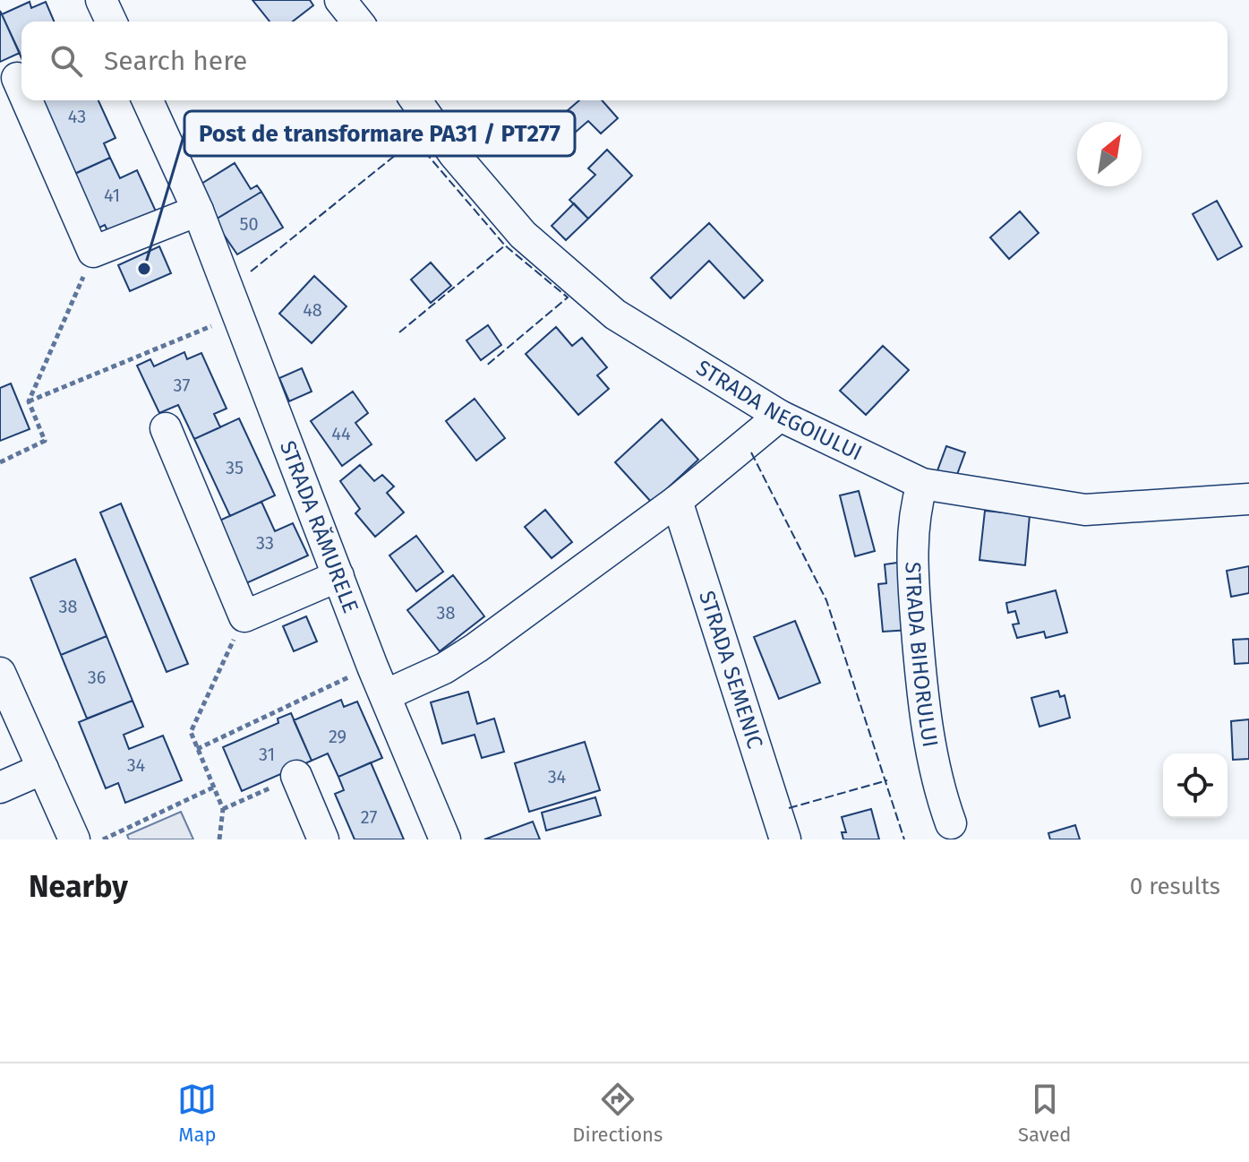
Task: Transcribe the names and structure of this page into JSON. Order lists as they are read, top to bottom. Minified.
{"streets":{"street":["STRADA NEGOIULUI","STRADA RĂMURELE","STRADA BIHORULUI","STRADA SEMENIC"]},"crossings":[["STRADA NEGOIULUI","STRADA BIHORULUI"]],"places":["Post de transformare PA31 / PT277"],"house_numbers":["43","41","50","48","37","44","35","33","38","38","36","29","31","34","34","27"],"north":"top right","page":{"search":"Search here","heading":["Nearby","0 results"],"nav":["Map","Directions","Saved"]}}
